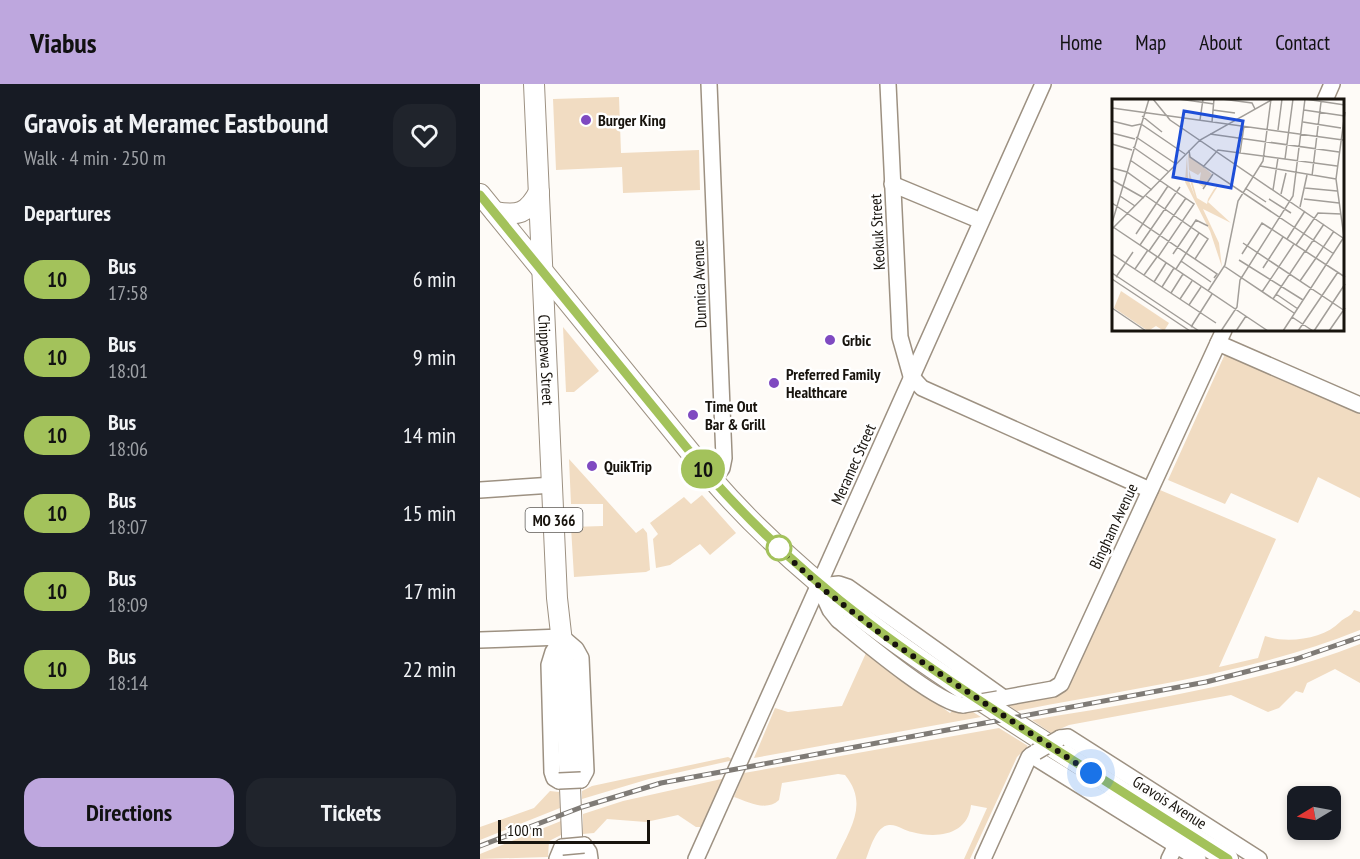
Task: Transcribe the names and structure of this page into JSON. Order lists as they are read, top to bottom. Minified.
{"streets":{"main road":["Chippewa Street","MO 366","Gravois Avenue"],"street":["Keokuk Street","Dunnica Avenue","Meramec Street","Bingham Avenue"]},"crossings":[["Keokuk Street","Meramec Street"],["Dunnica Avenue","Gravois Avenue"],["Chippewa Street","Gravois Avenue"],["Meramec Street","Gravois Avenue"],["Bingham Avenue","Gravois Avenue"]],"places":["Burger King","Grbic","Preferred Family Healthcare","Time Out Bar & Grill","QuikTrip"],"lines":["bus line 10"],"scale_bar":"100 m","north":"left","page":{"header":"Viabus","nav":["Home","Map","About","Contact"],"heading":[["Gravois at Meramec Eastbound","Walk · 4 min · 250 m"],"Departures"],"on_map":"10","list":[{"mark":"10","name":"Bus","note":"17:58","value":"6 min"},{"mark":"10","name":"Bus","note":"18:01","value":"9 min"},{"mark":"10","name":"Bus","note":"18:06","value":"14 min"},{"mark":"10","name":"Bus","note":"18:07","value":"15 min"},{"mark":"10","name":"Bus","note":"18:09","value":"17 min"},{"mark":"10","name":"Bus","note":"18:14","value":"22 min"}],"buttons":["Directions","Tickets"],"scale":"100 m"}}
